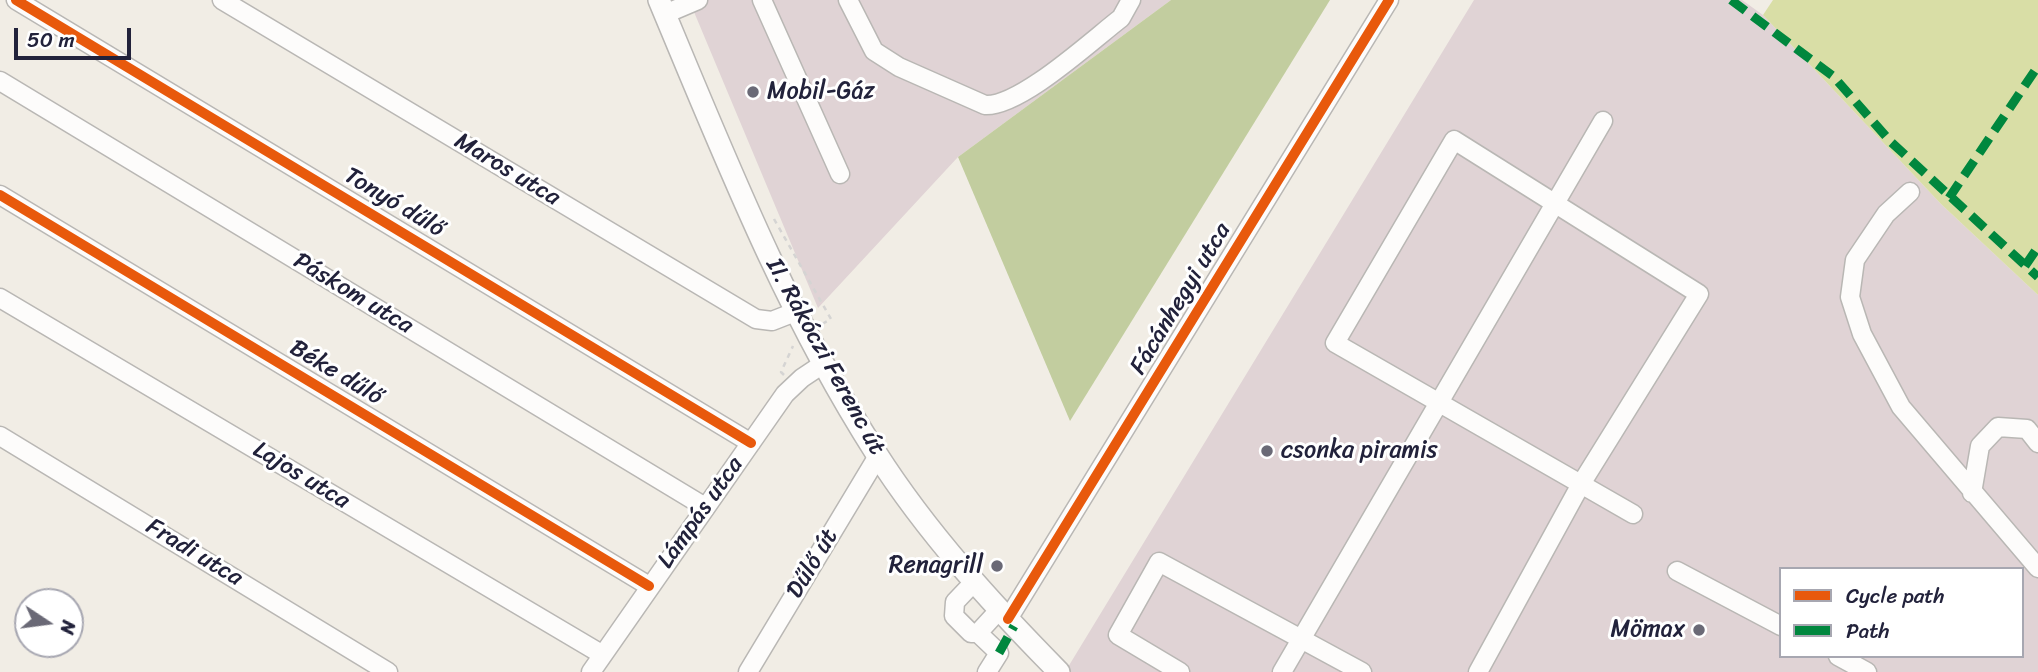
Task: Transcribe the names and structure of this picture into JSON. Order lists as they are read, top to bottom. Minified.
{"streets":{"main road":["II. Rákóczi Ferenc út"],"street":["Maros utca","Tonyó dűlő","Páskom utca","Fácánhegyi utca","Béke dűlő","Lajos utca","Lámpás utca","Fradi utca","Dűlő út"]},"crossings":[["Maros utca","II. Rákóczi Ferenc út"],["Tonyó dűlő","Lámpás utca"],["Páskom utca","Lámpás utca"],["Fácánhegyi utca","II. Rákóczi Ferenc út"],["II. Rákóczi Ferenc út","Lámpás utca"],["II. Rákóczi Ferenc út","Dűlő út"],["Béke dűlő","Lámpás utca"],["Lajos utca","Lámpás utca"]],"places":["Mobil-Gáz","csonka piramis","Renagrill","Mömax"],"legend":["Cycle path","Path"],"scale_bar":"50 m","north":"right"}
